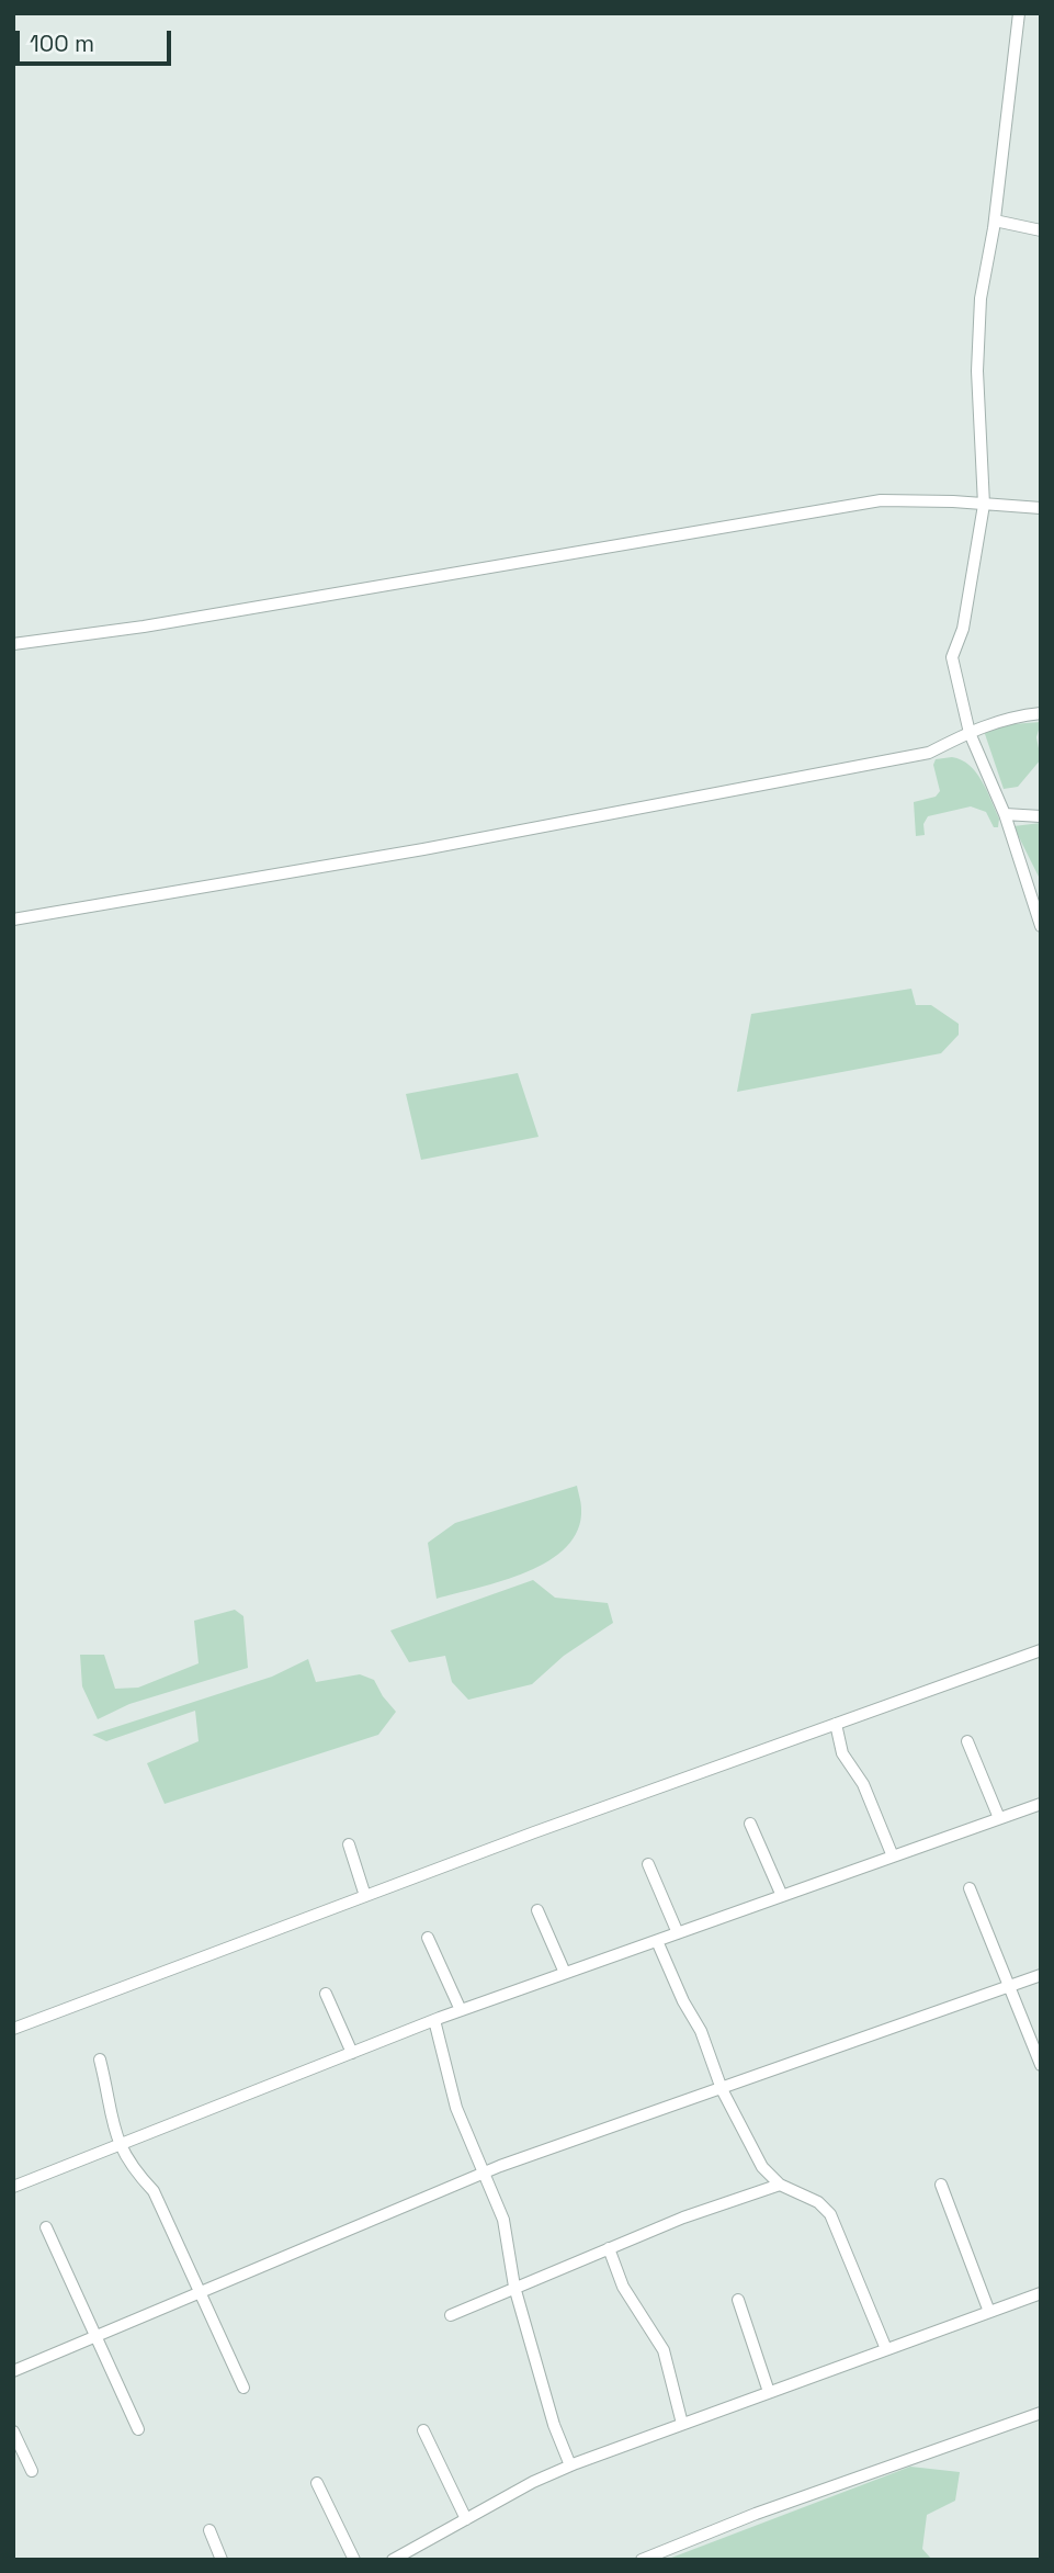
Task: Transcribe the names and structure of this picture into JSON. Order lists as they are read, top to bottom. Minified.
{"scale_bar":"100 m"}
